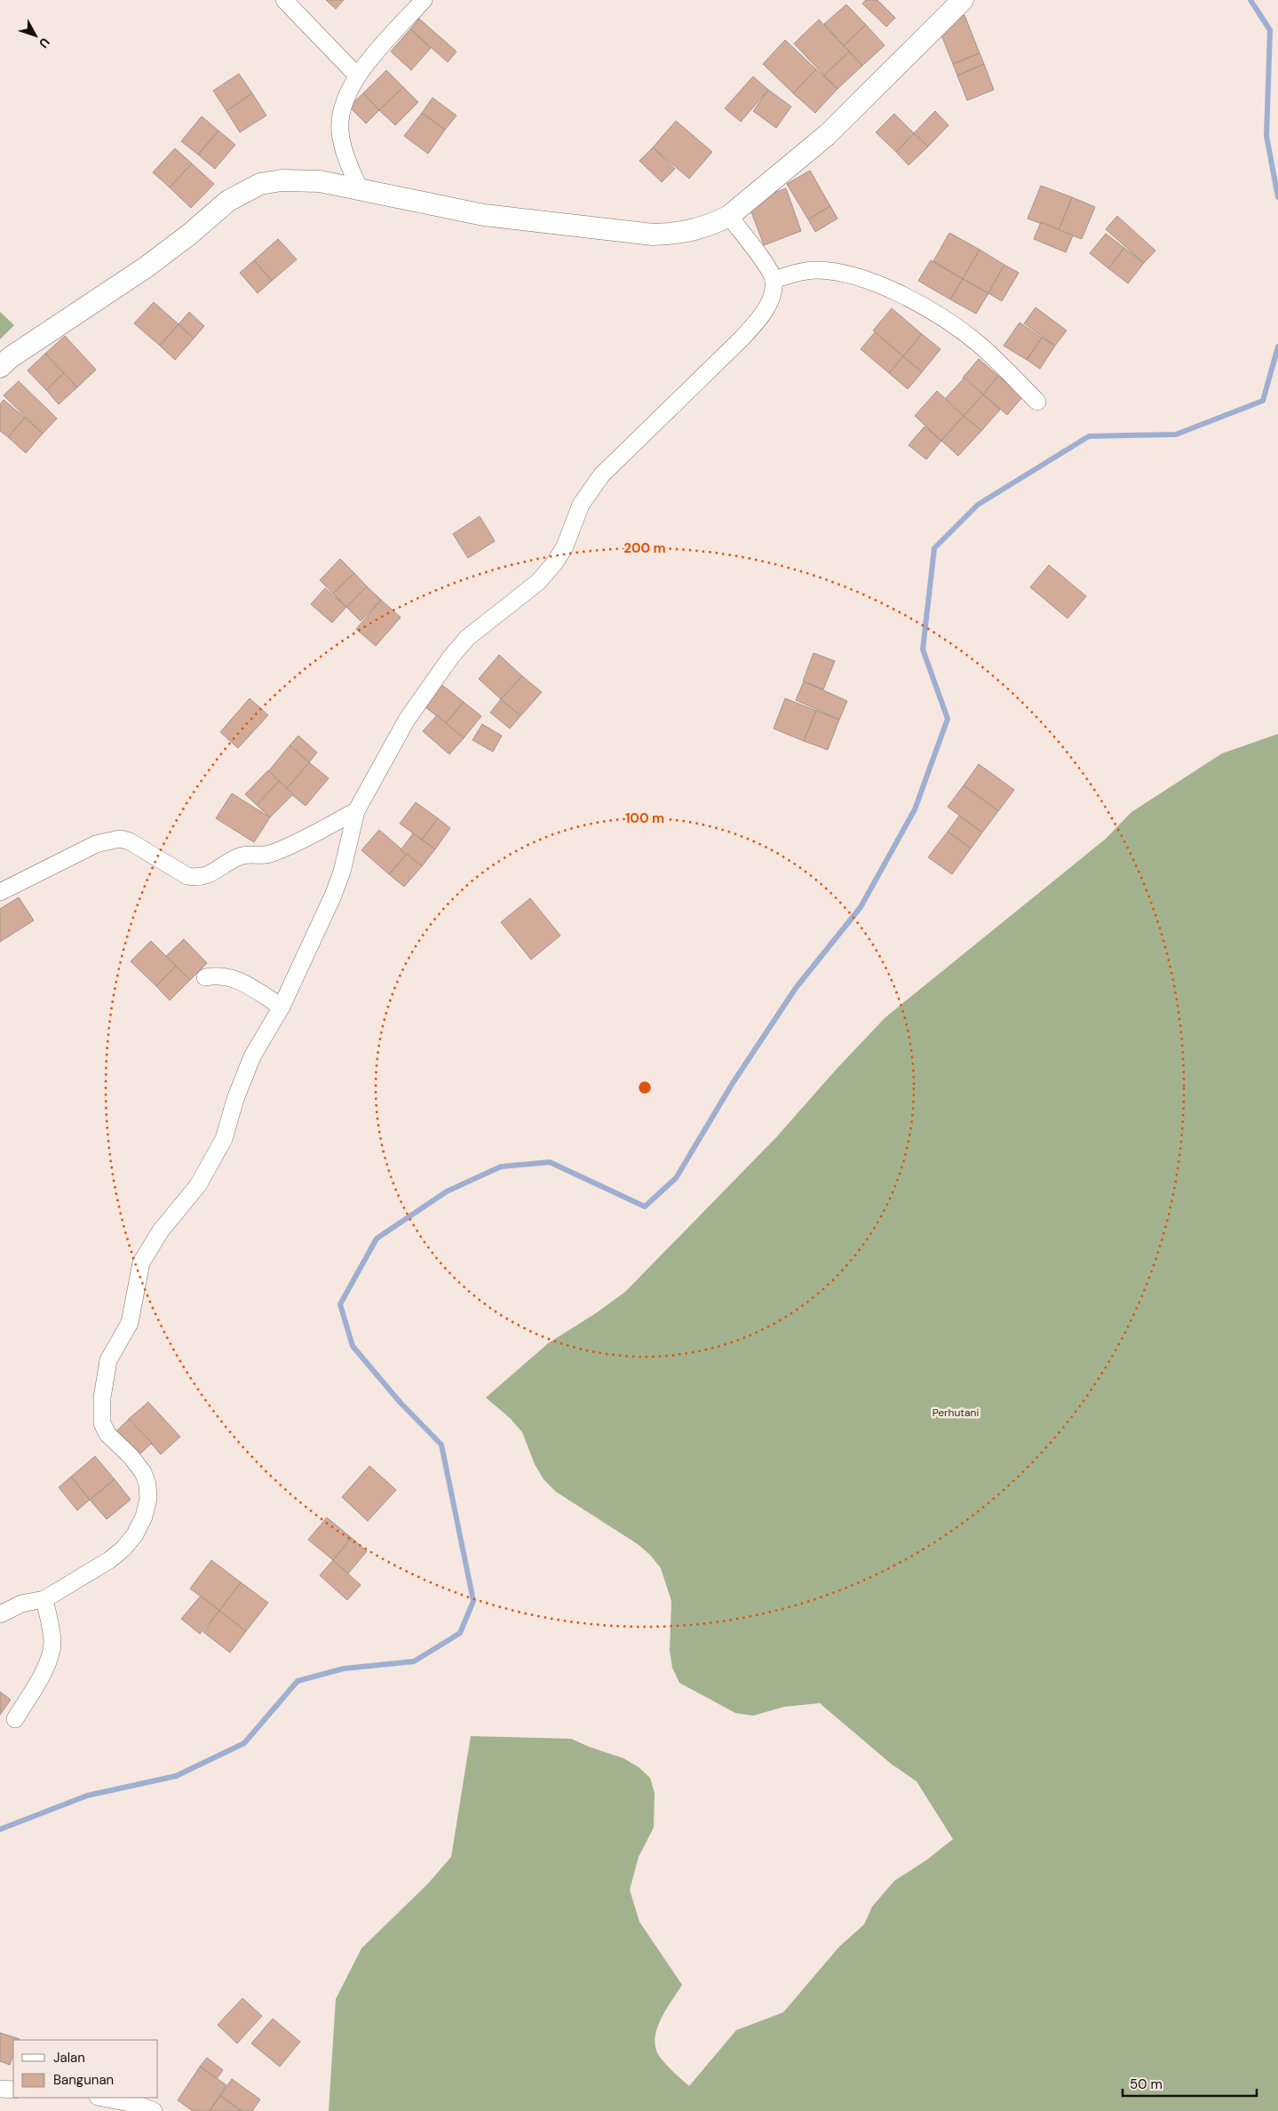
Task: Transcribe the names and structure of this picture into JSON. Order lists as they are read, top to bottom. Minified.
{"parks":["Perhutani"],"legend":["Jalan","Bangunan"],"scale_bar":"50 m","north":"bottom right","rings":["200 m","100 m"]}
